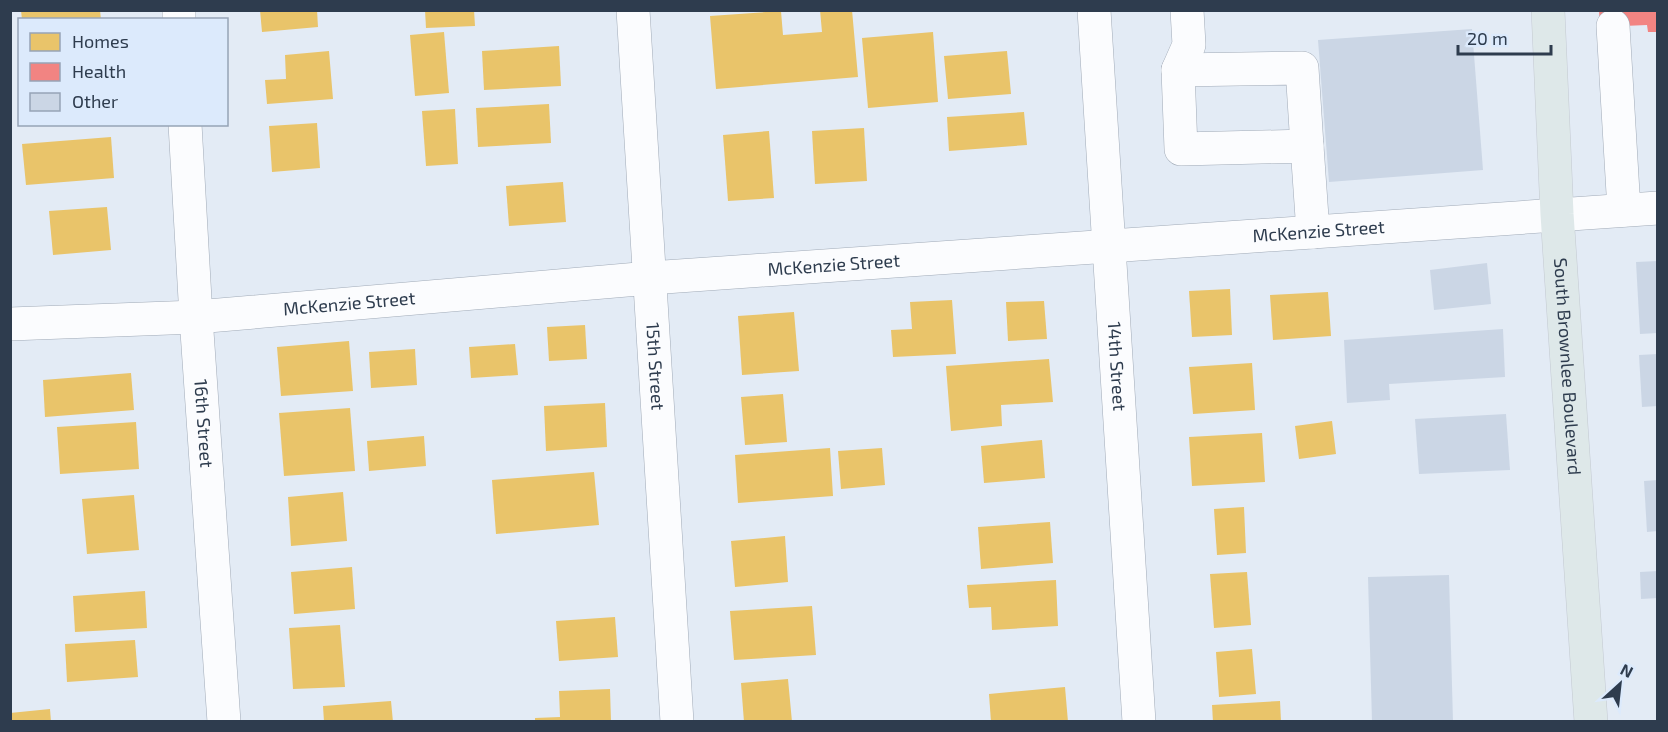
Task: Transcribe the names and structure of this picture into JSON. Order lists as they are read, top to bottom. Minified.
{"streets":{"main road":["South Brownlee Boulevard"],"street":["McKenzie Street","15th Street","14th Street","16th Street"]},"crossings":[["McKenzie Street","15th Street"],["McKenzie Street","14th Street"],["McKenzie Street","South Brownlee Boulevard"],["McKenzie Street","16th Street"]],"legend":["Homes","Health","Other"],"scale_bar":"20 m","north":"top right"}
